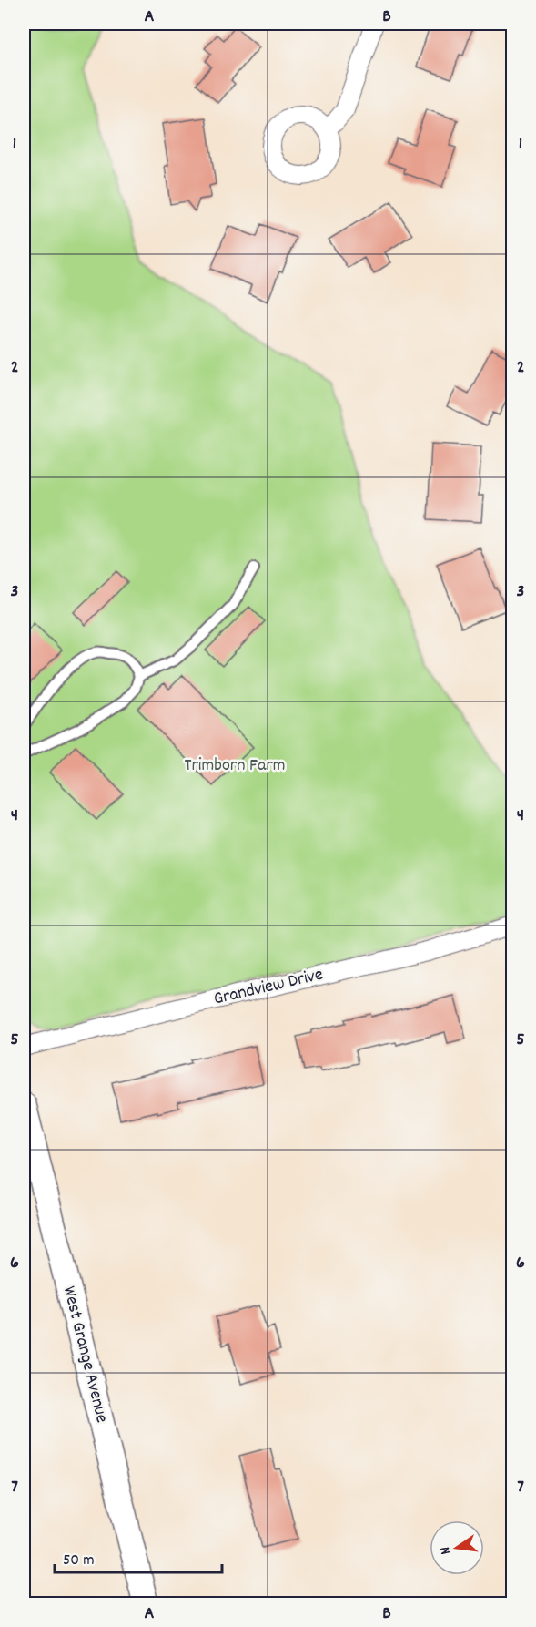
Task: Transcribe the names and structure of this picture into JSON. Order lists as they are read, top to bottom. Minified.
{"streets":{"street":["Grandview Drive","West Grange Avenue"]},"parks":["Trimborn Farm"],"scale_bar":"50 m","north":"left","grid":{"columns":["A","B"],"rows":["1","2","3","4","5","6","7"]}}
